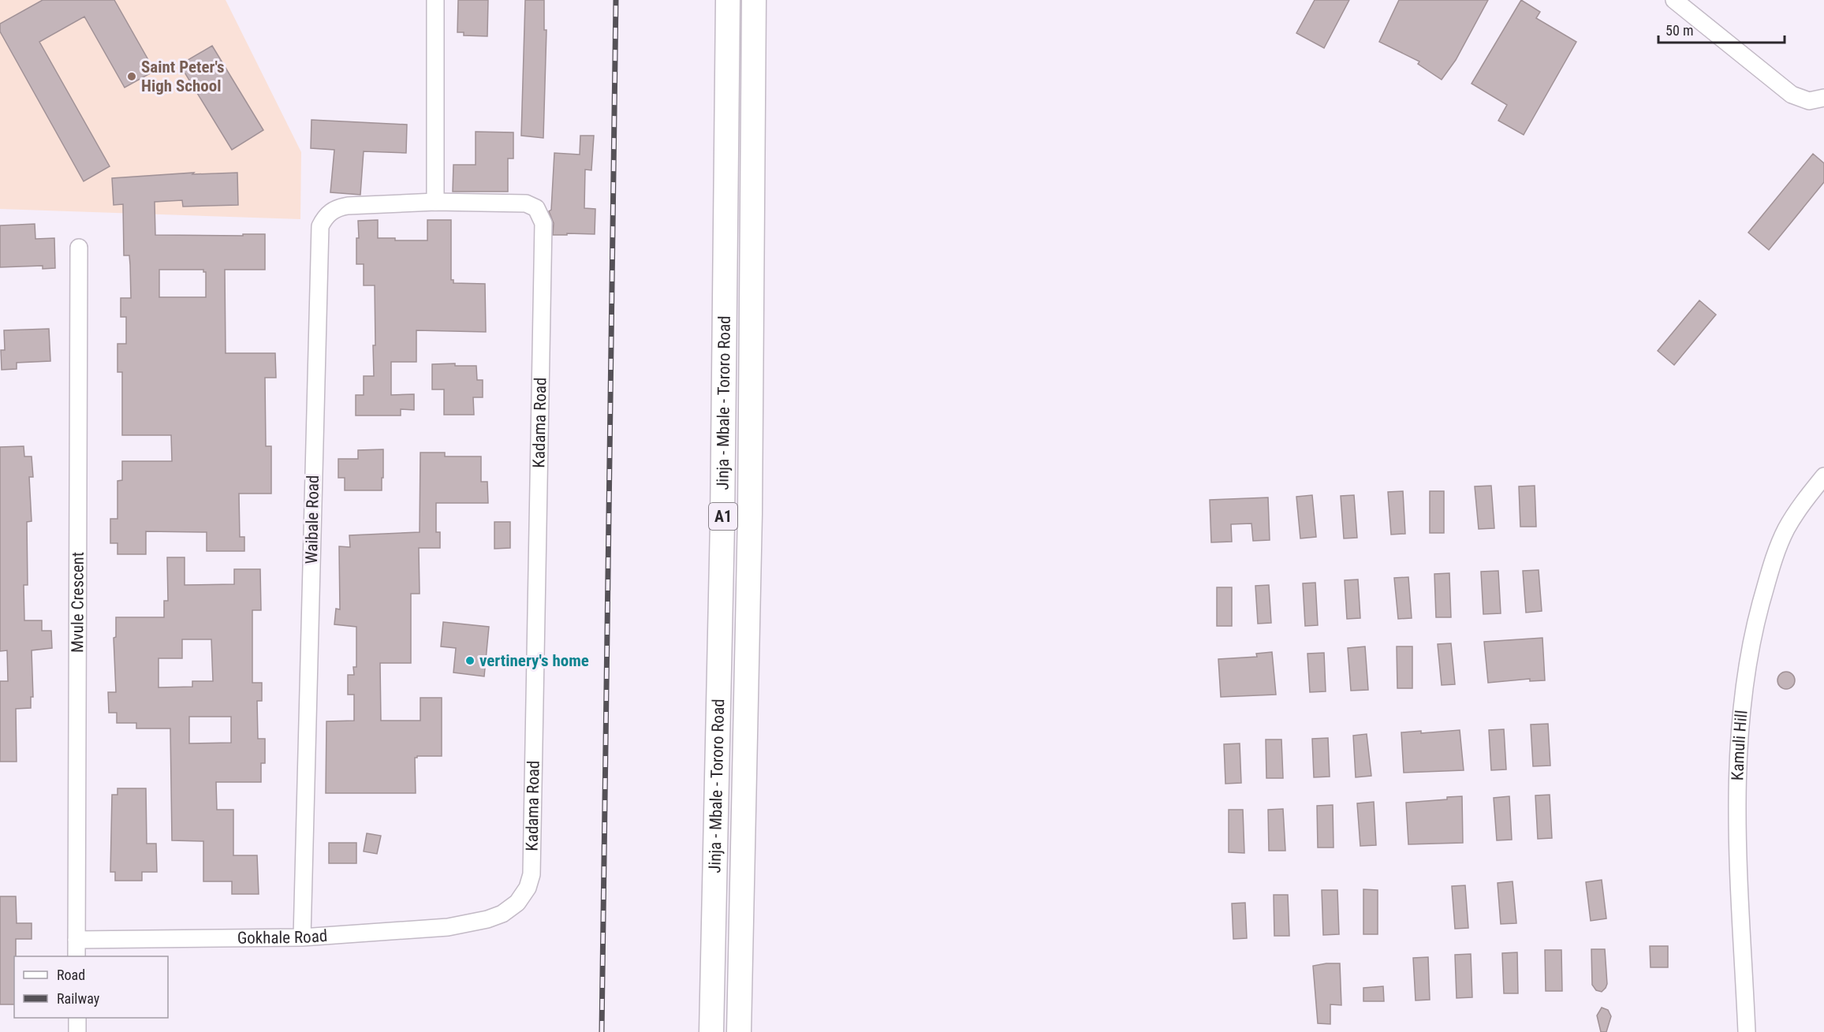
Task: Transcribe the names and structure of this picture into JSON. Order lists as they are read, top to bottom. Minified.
{"streets":{"highway":["Jinja - Mbale - Tororo Road","A1"],"street":["Kadama Road","Waibale Road","Mvule Crescent","Kamuli Hill","Gokhale Road"]},"crossings":[["Kadama Road","Waibale Road"],["Kadama Road","Gokhale Road"],["Waibale Road","Gokhale Road"],["Mvule Crescent","Gokhale Road"]],"places":["Saint Peter's High School","vertinery's home"],"legend":["Road","Railway"],"scale_bar":"50 m"}
